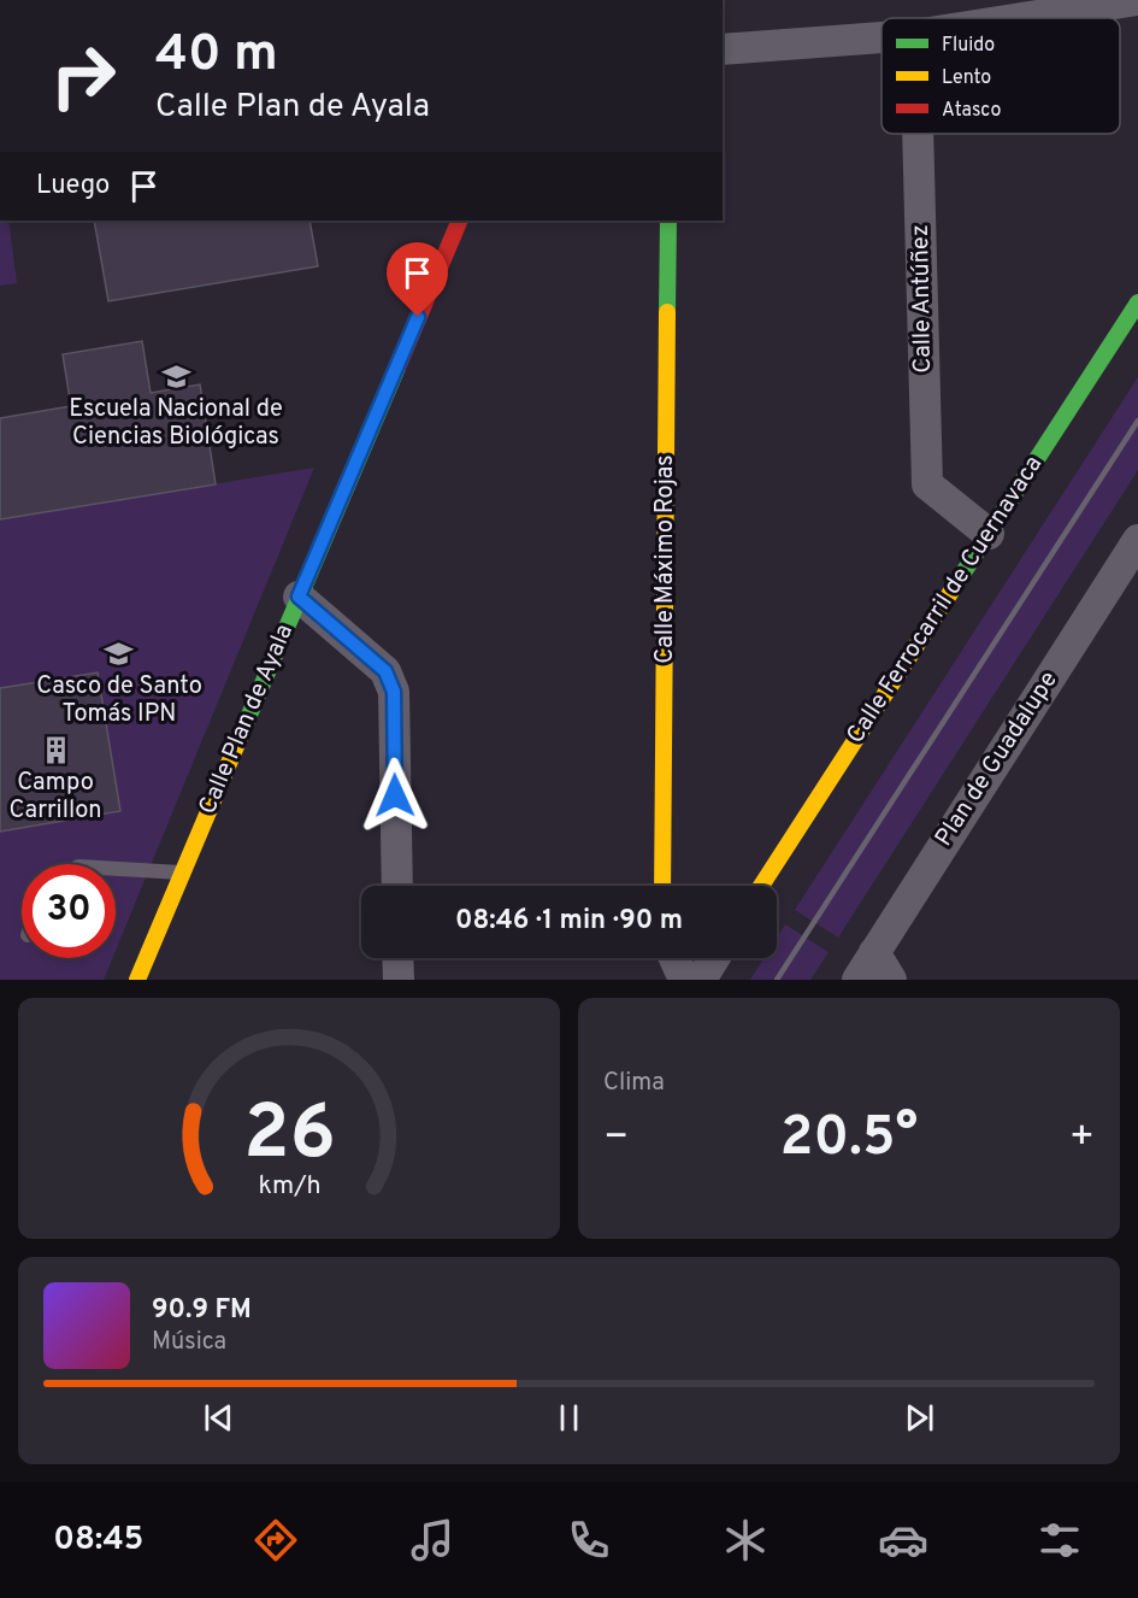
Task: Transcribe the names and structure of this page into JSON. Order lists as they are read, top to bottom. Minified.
{"streets":{"street":["Calle Antúñez","Calle Máximo Rojas","Calle Ferrocarril de Cuernavaca","Calle Plan de Ayala","Plan de Guadalupe"]},"crossings":[["Calle Antúñez","Calle Ferrocarril de Cuernavaca"]],"places":{"school or university":["Escuela Nacional de Ciencias Biológicas","Casco de Santo Tomás IPN"],"building":["Campo Carrillon"]},"legend":["Fluido","Lento","Atasco"],"page":{"turn":["40 m","Calle Plan de Ayala"],"then":"Luego","limit":"30","trip":"08:46 · 1 min · 90 m","tile":"Clima","heat":["−","20.5°","+"],"song":["90.9 FM","Música"],"tabs":"08:45","gauge":["26","km/h"]}}
